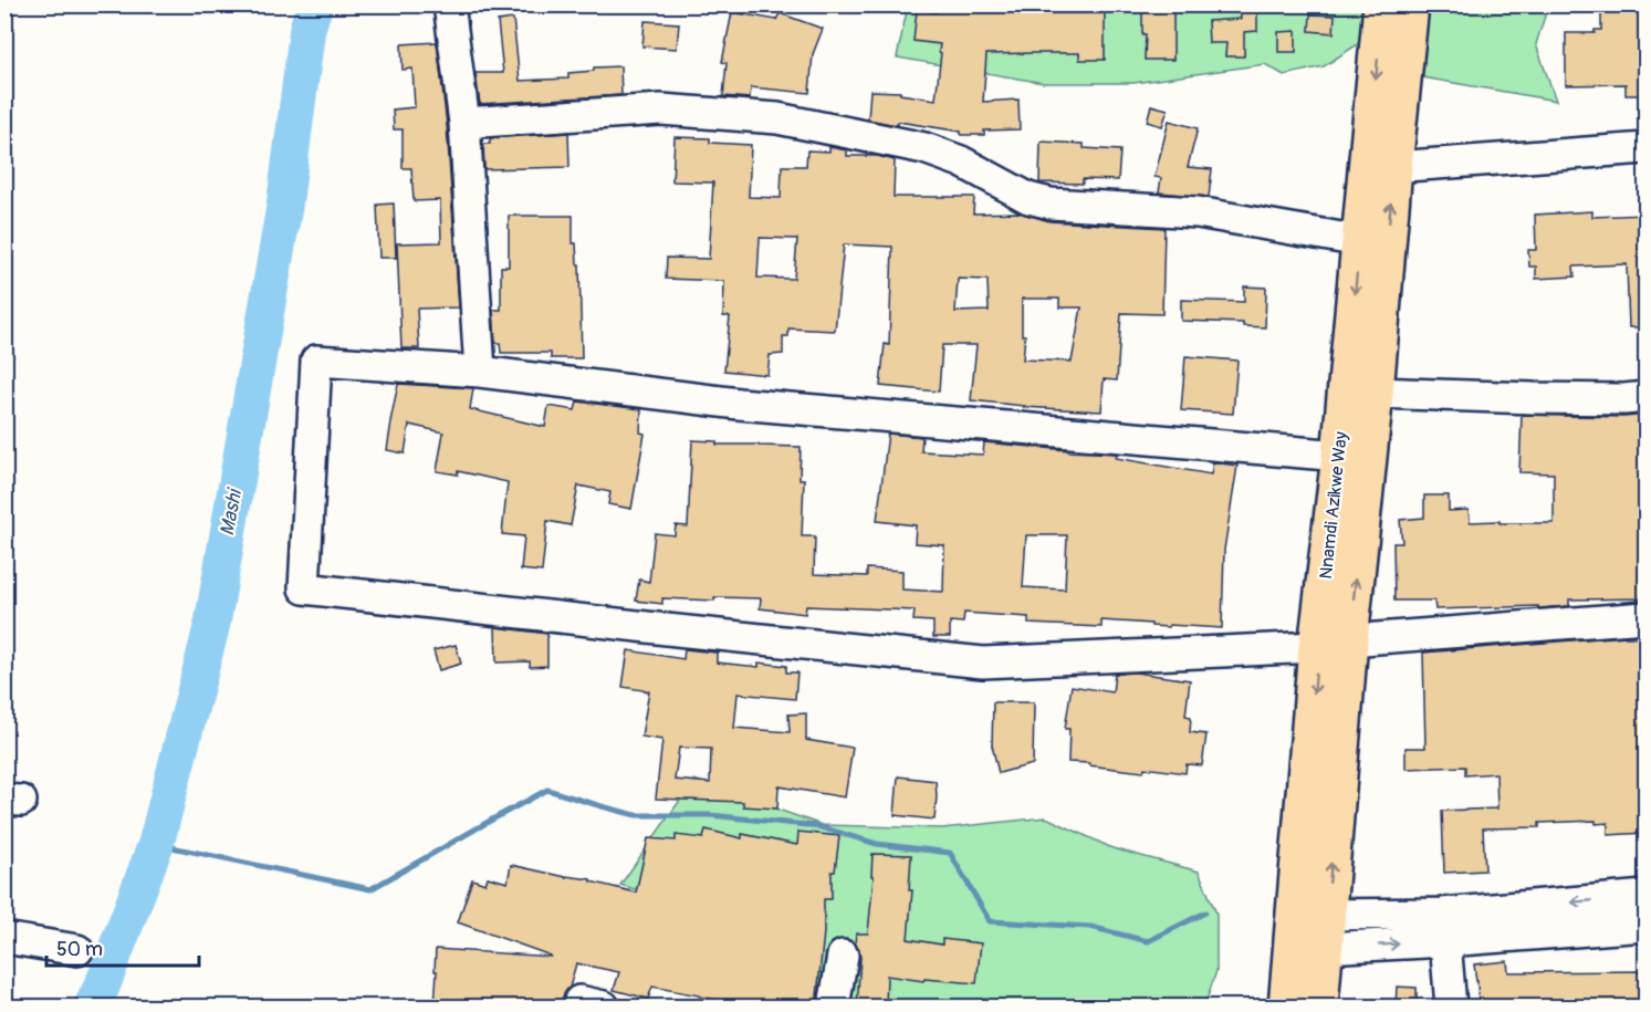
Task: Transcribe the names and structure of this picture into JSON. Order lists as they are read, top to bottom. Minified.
{"streets":{"highway":["Nnamdi Azikwe Way"]},"water":["Mashi"],"scale_bar":"50 m"}
